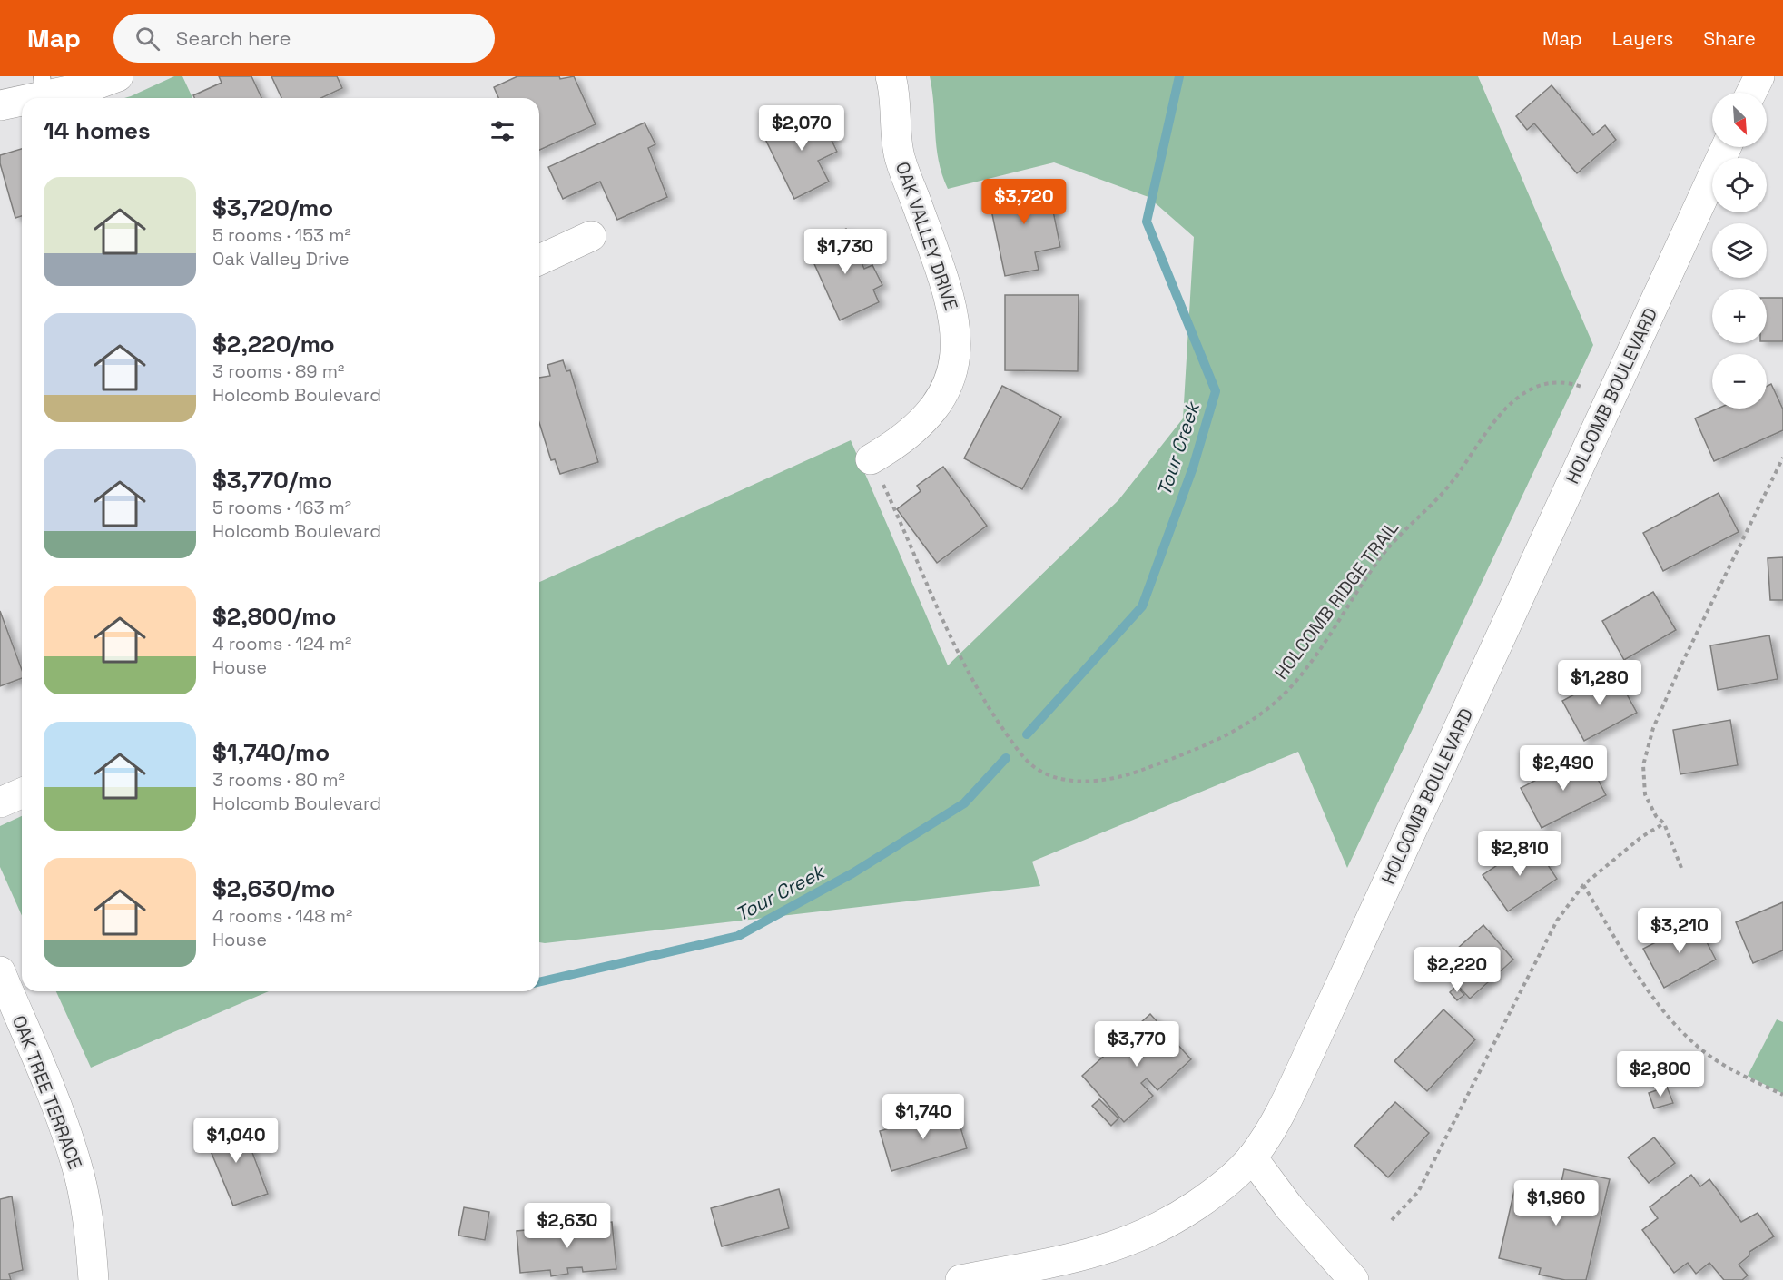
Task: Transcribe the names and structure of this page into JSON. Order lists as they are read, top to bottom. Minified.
{"streets":{"street":["OAK VALLEY DRIVE","HOLCOMB BOULEVARD","OAK TREE TERRACE"],"path":["HOLCOMB RIDGE TRAIL"]},"crossings":[["OAK VALLEY DRIVE","HOLCOMB RIDGE TRAIL"],["HOLCOMB BOULEVARD","HOLCOMB RIDGE TRAIL"]],"water":["Tour Creek"],"north":"bottom right","page":{"header":"Map","search":"Search here","nav":["Map","Layers","Share"],"map_buttons":["+","−"],"heading":"14 homes","price":["$2,070","$3,720","$1,730","$1,280","$2,490","$2,810","$3,210","$2,220","$3,770","$2,800","$1,740","$1,040","$1,960","$2,630"],"list":[{"name":"$3,720/mo","note":"5 rooms · 153 m² · Oak Valley Drive"},{"name":"$2,220/mo","note":"3 rooms · 89 m² · Holcomb Boulevard"},{"name":"$3,770/mo","note":"5 rooms · 163 m² · Holcomb Boulevard"},{"name":"$2,800/mo","note":"4 rooms · 124 m² · House"},{"name":"$1,740/mo","note":"3 rooms · 80 m² · Holcomb Boulevard"},{"name":"$2,630/mo","note":"4 rooms · 148 m² · House"}]}}
